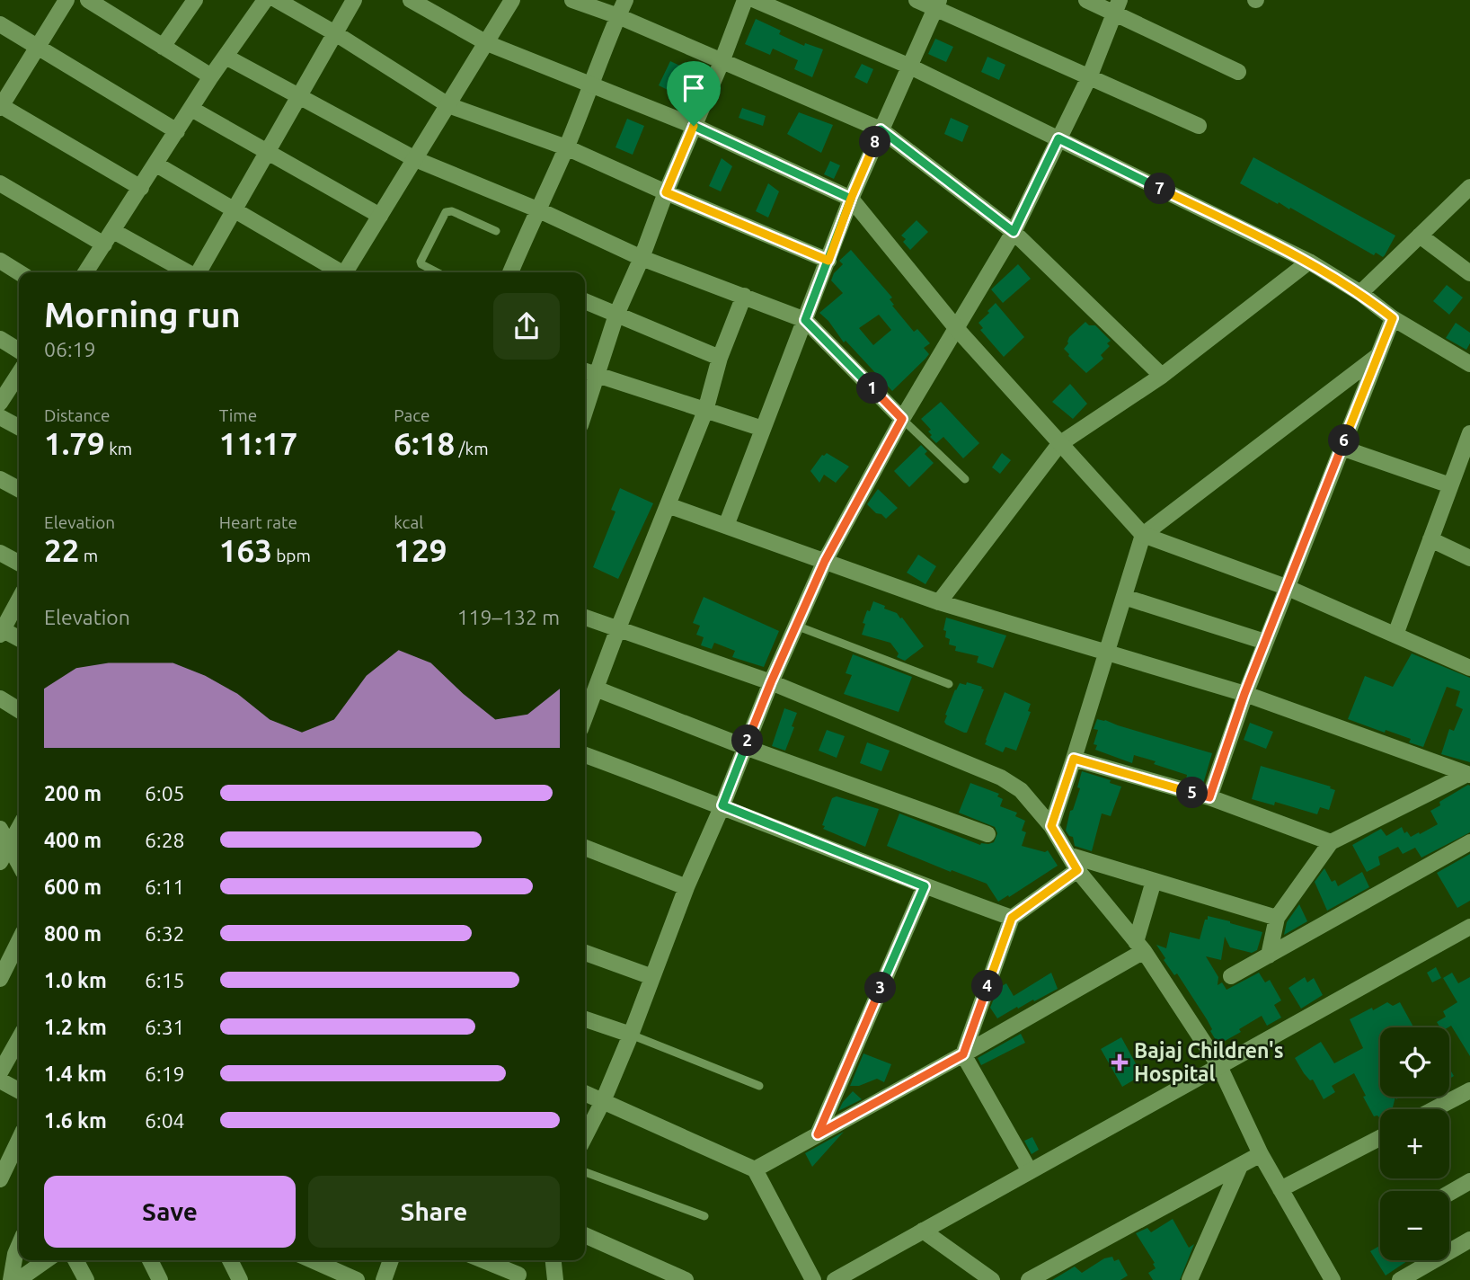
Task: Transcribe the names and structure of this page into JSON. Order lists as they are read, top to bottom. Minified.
{"places":{"health":["Bajaj Children's Hospital"]},"page":{"pins":["8","7","1","6","2","5","4","3"],"heading":["Morning run","06:19"],"stats":[["Distance","1.79 km"],["Time","11:17"],["Pace","6:18 /km"],["Elevation","22 m"],["Heart rate","163 bpm"],["kcal","129"]],"chart":["Elevation","119–132 m"],"list":[{"name":"200 m","note":"6:05"},{"name":"400 m","note":"6:28"},{"name":"600 m","note":"6:11"},{"name":"800 m","note":"6:32"},{"name":"1.0 km","note":"6:15"},{"name":"1.2 km","note":"6:31"},{"name":"1.4 km","note":"6:19"},{"name":"1.6 km","note":"6:04"}],"map_buttons":["+","−"],"buttons":["Save","Share"]}}
